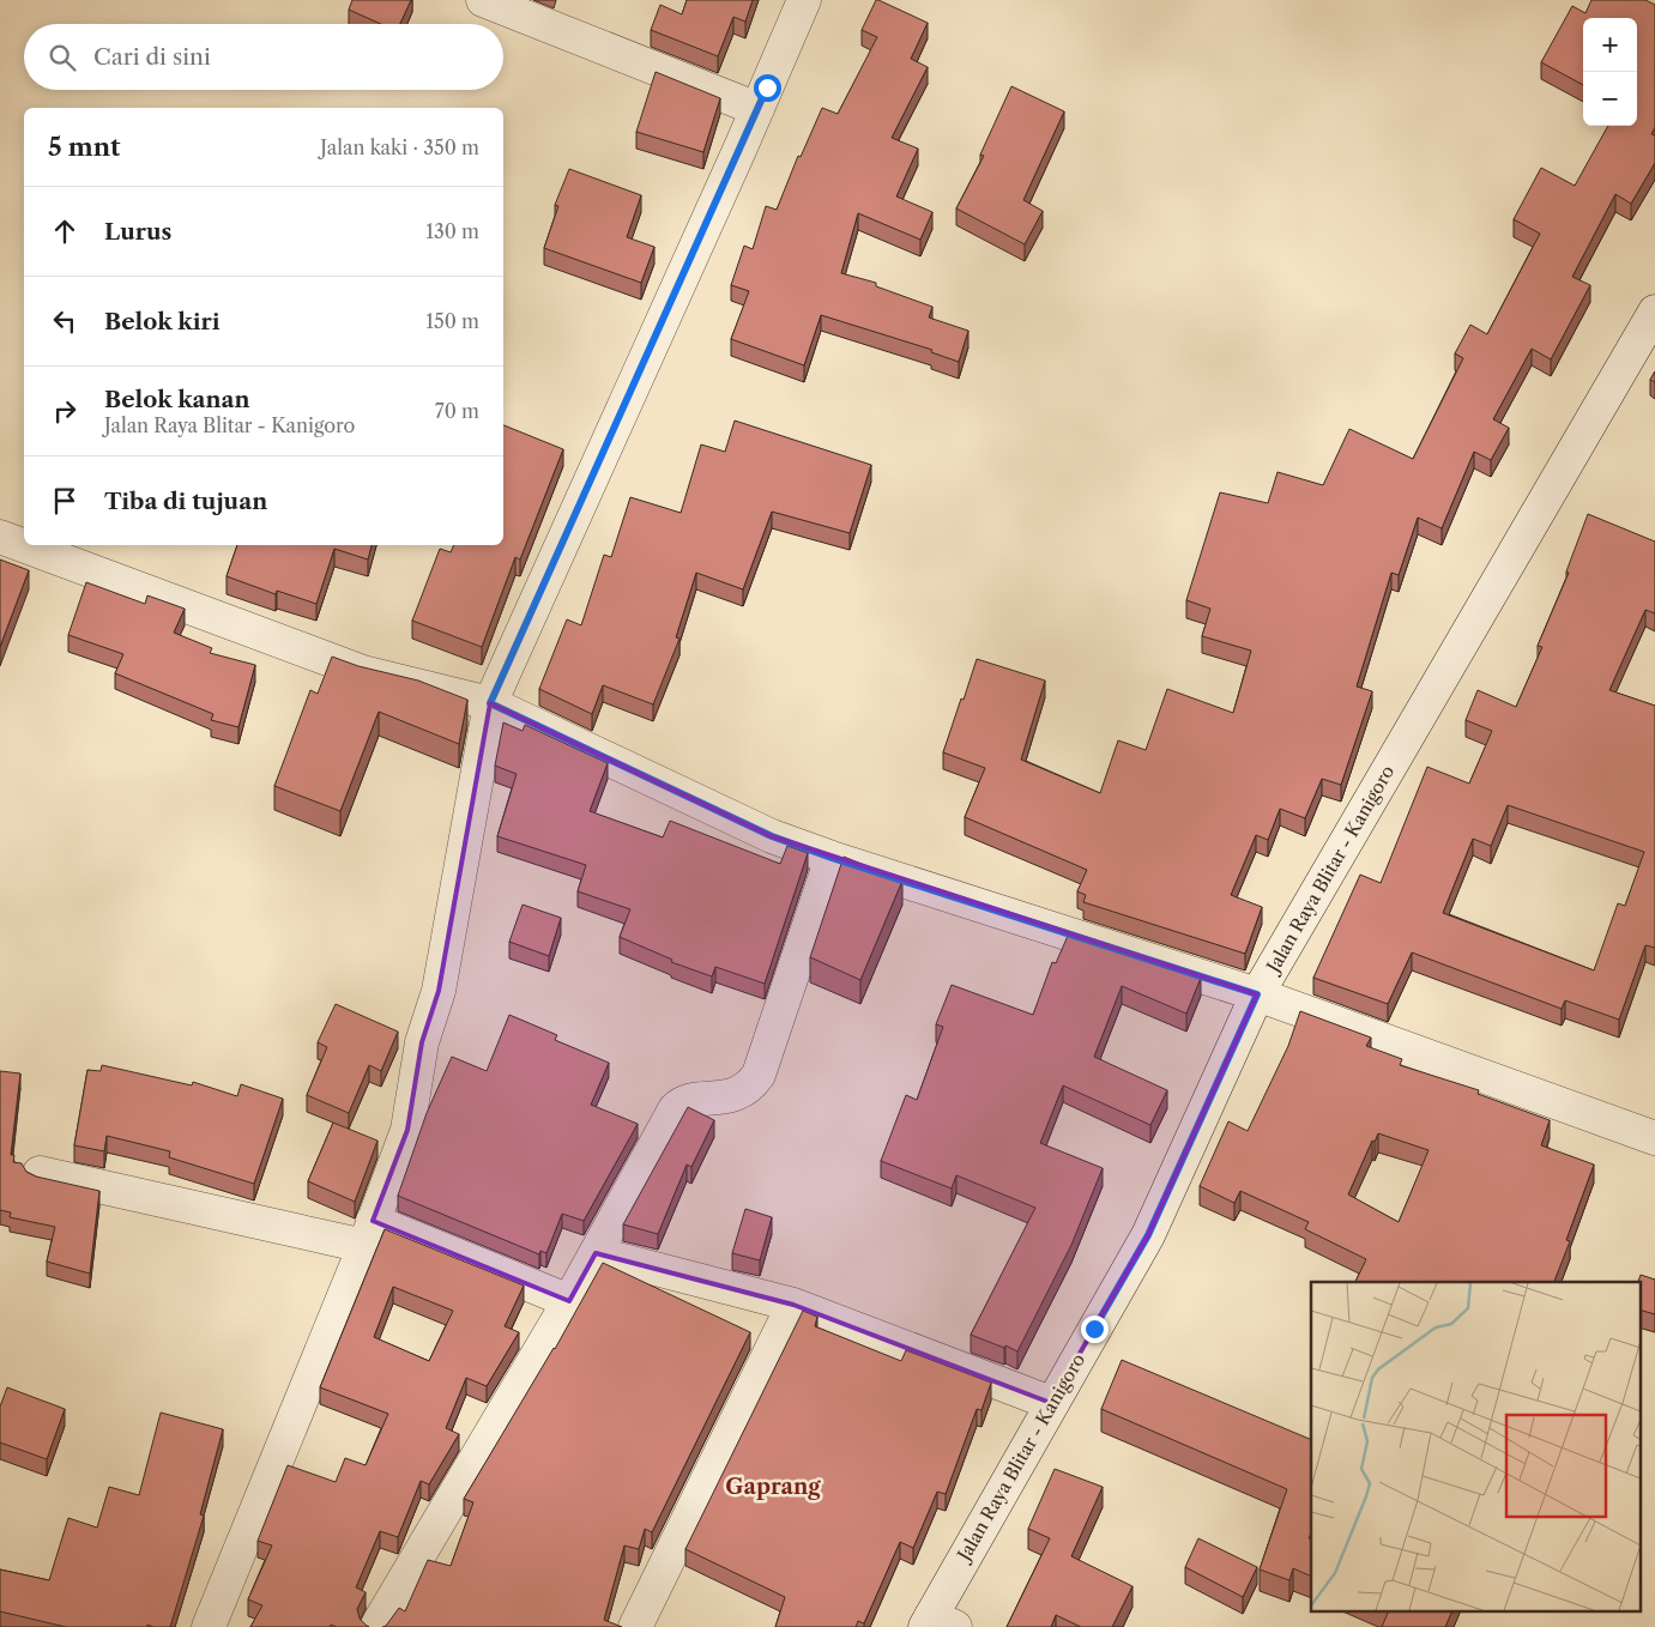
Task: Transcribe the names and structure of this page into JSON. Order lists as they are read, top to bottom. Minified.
{"streets":{"street":["Jalan Raya Blitar - Kanigoro"]},"districts":["Gaprang"],"page":{"map_buttons":["+","−"],"search":"Cari di sini","heading":["5 mnt","Jalan kaki · 350 m"],"list":[["Lurus","130 m"],["Belok kiri","150 m"],["Belok kanan","Jalan Raya Blitar - Kanigoro","70 m"],"Tiba di tujuan"]}}
